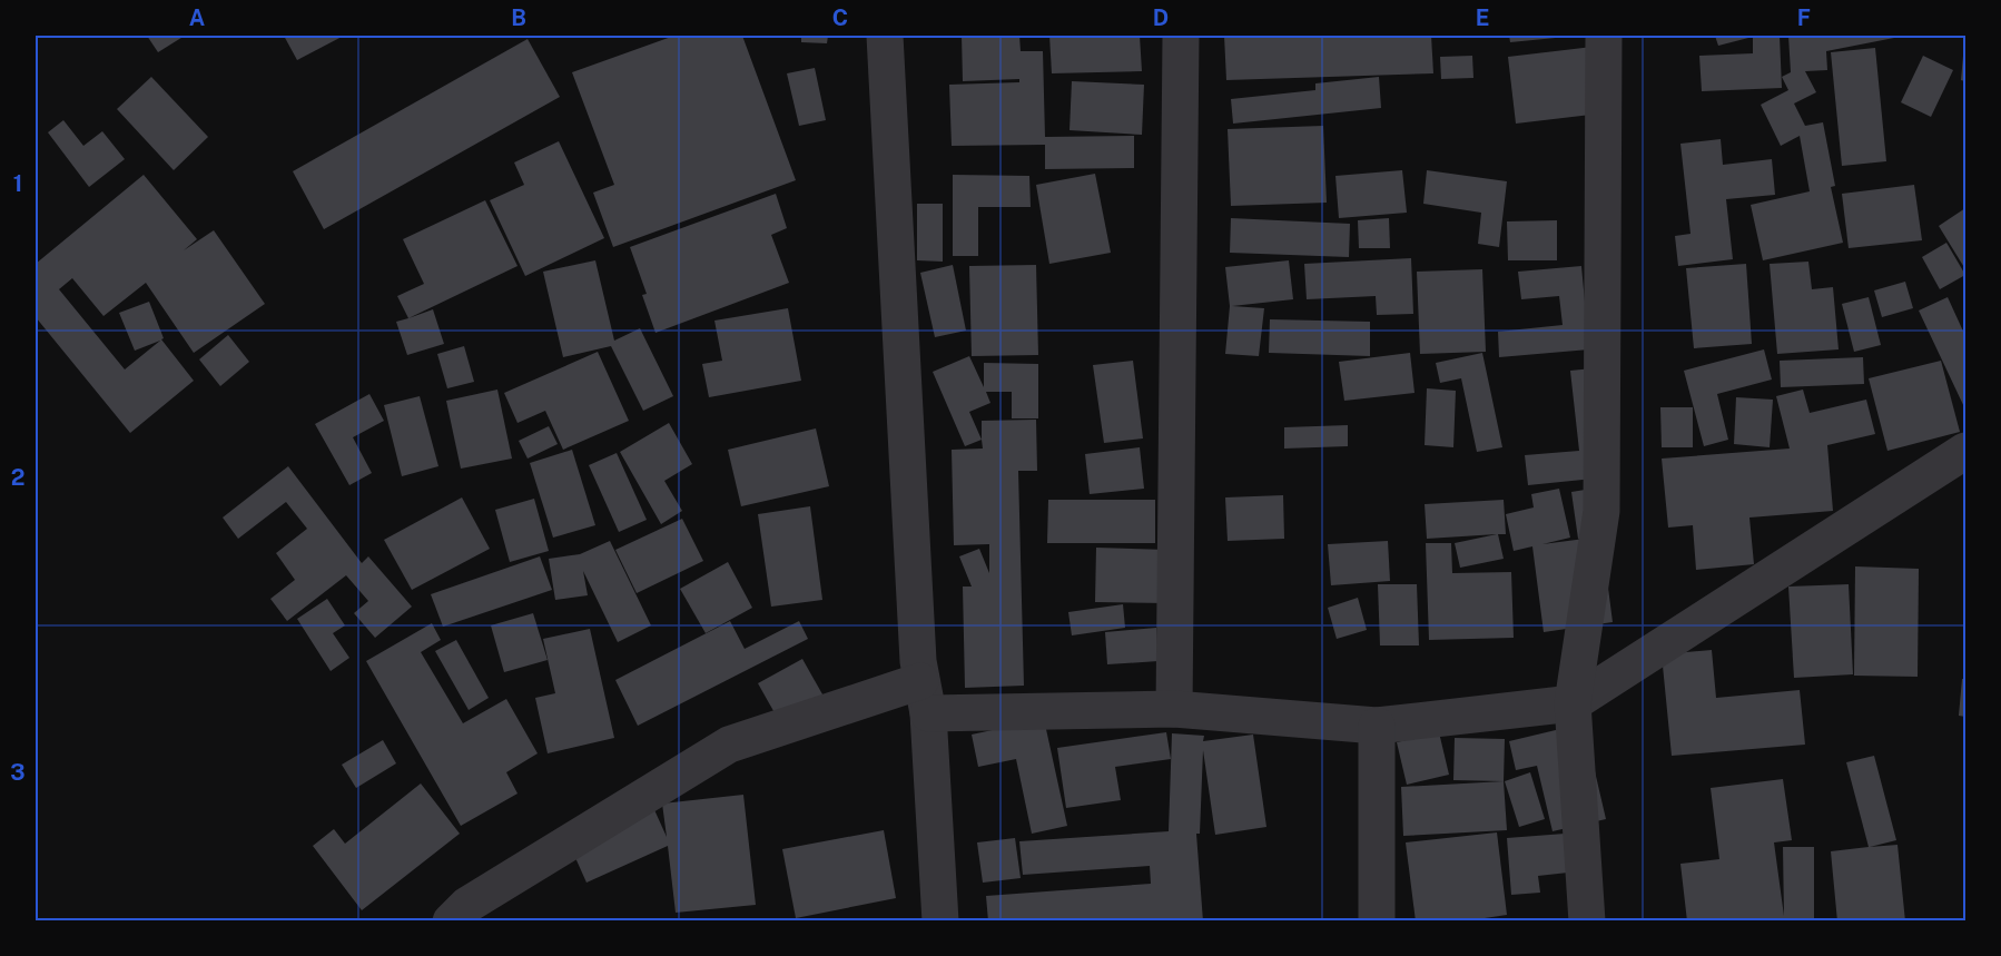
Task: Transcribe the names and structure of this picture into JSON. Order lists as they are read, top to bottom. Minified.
{"grid":{"columns":["A","B","C","D","E","F"],"rows":["1","2","3"]}}
